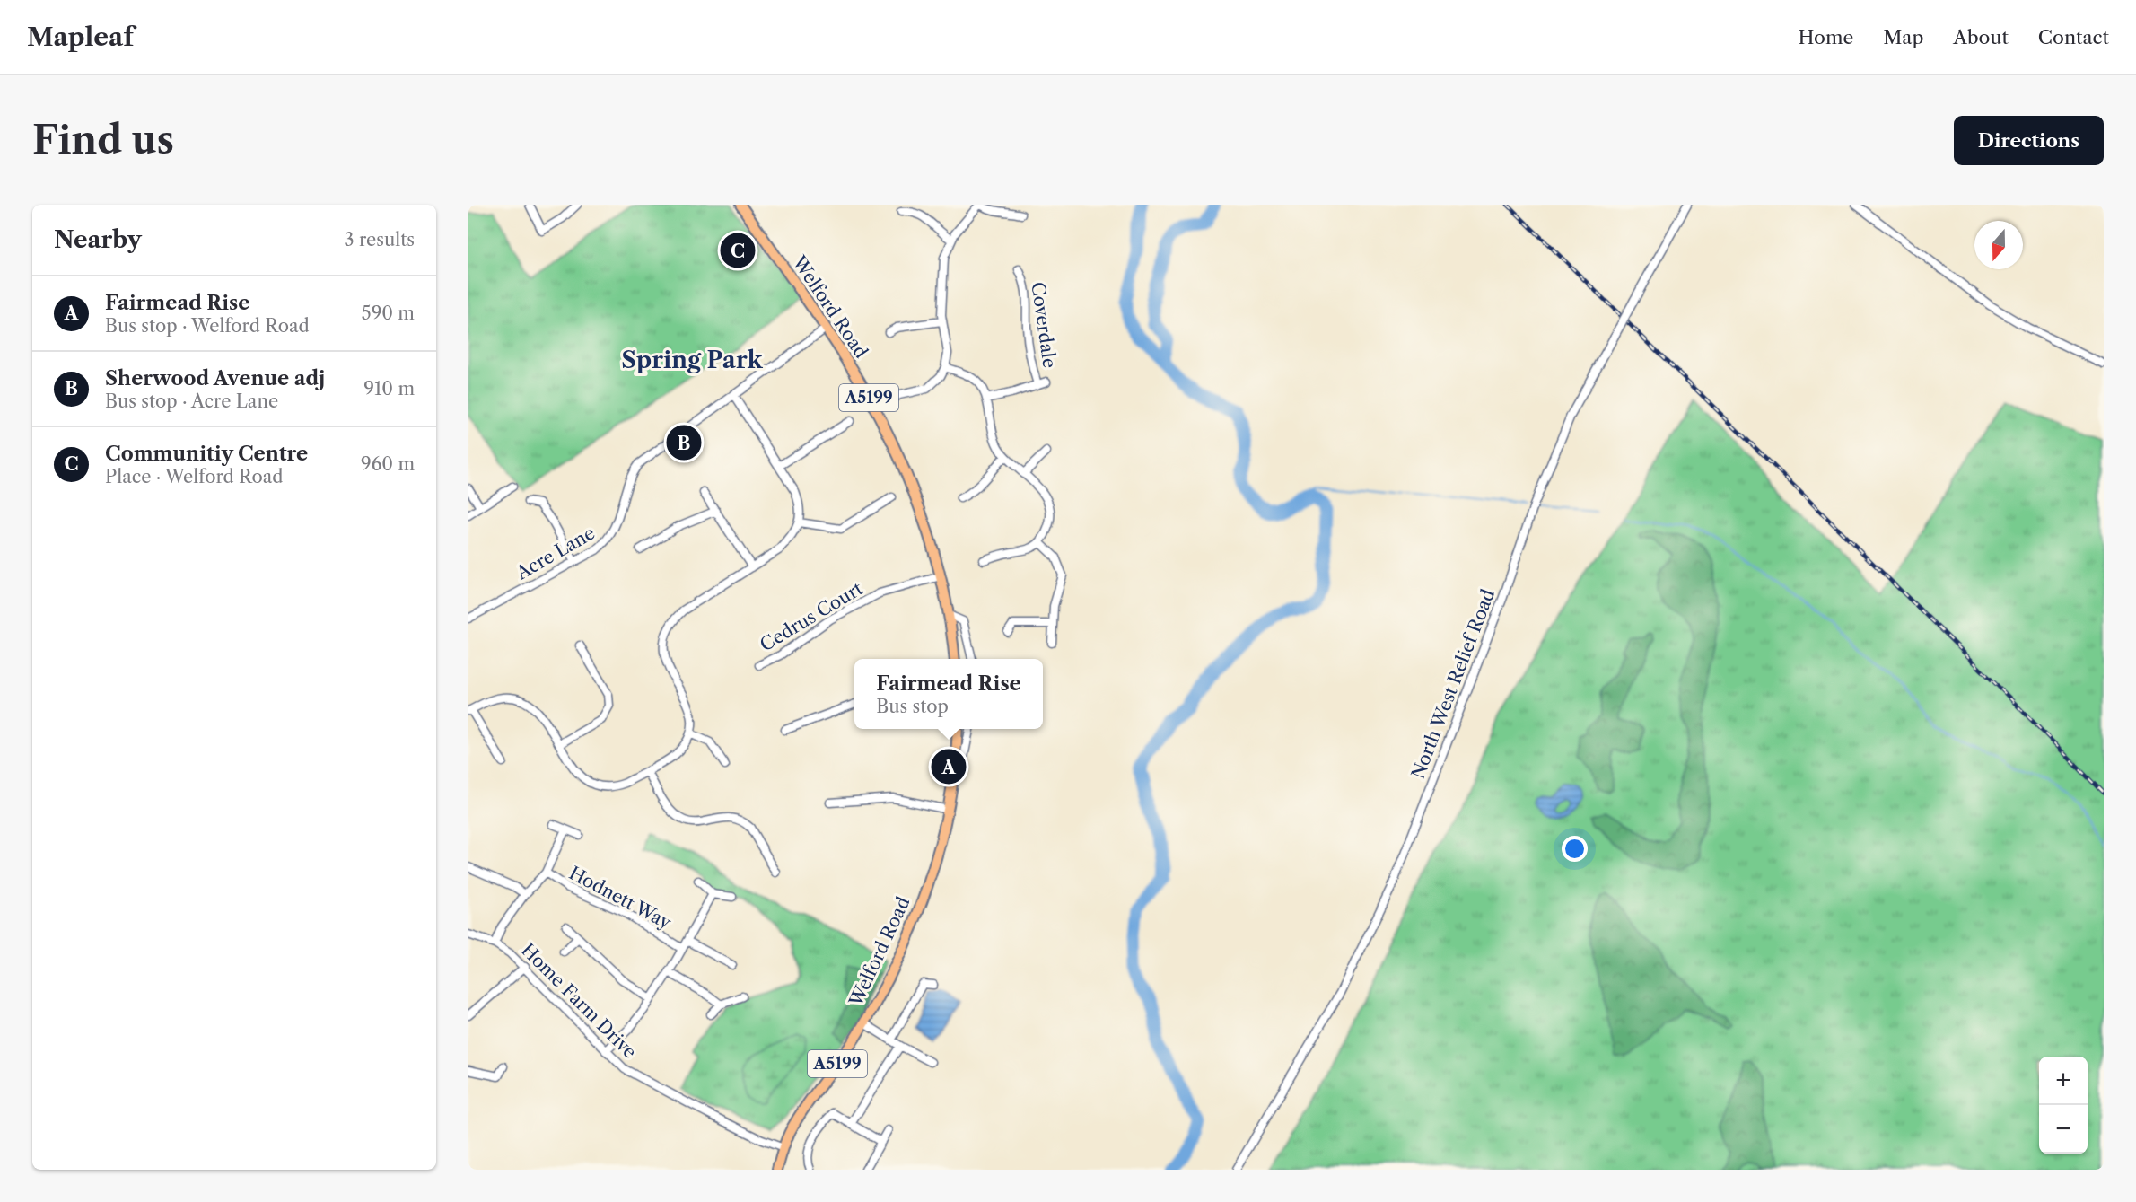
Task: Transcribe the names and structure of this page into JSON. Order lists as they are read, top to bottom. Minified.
{"streets":{"main road":["Welford Road","A5199"],"street":["Coverdale","Acre Lane","Cedrus Court","North West Relief Road","Hodnett Way","Home Farm Drive"]},"crossings":[["Welford Road","Acre Lane"],["Welford Road","Cedrus Court"],["Welford Road","Home Farm Drive"]],"districts":["Spring Park"],"north":"bottom","page":{"header":"Mapleaf","nav":["Home","Map","About","Contact"],"buttons":"Directions","title":"Find us","heading":["Nearby","3 results"],"pins":["C","B","A"],"list":[{"mark":"A","name":"Fairmead Rise","note":"Bus stop · Welford Road","value":"590 m"},{"mark":"B","name":"Sherwood Avenue adj","note":"Bus stop · Acre Lane","value":"910 m"},{"mark":"C","name":"Communitiy Centre","note":"Place · Welford Road","value":"960 m"}],"popup":["Fairmead Rise","Bus stop"],"map_buttons":["+","−"]}}
